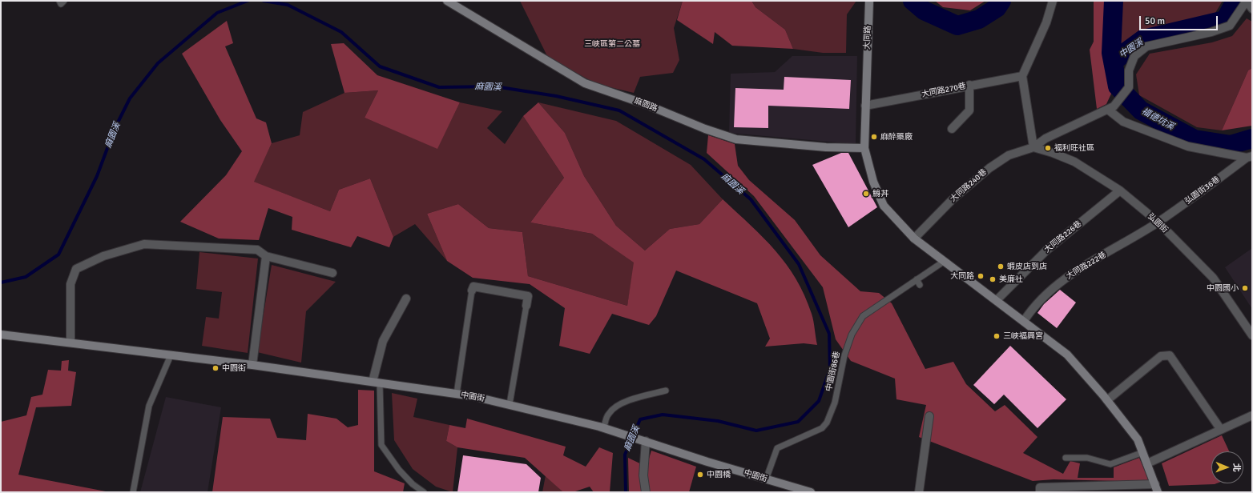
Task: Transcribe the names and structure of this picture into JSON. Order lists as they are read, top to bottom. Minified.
{"streets":{"street":["大同路","大同路270巷","麻園路","大同路240巷","弘園街36巷","弘園街","大同路226巷","大同路222巷","中園街"],"lane":["中園街86巷"]},"crossings":[["大同路","大同路270巷"],["大同路","麻園路"],["大同路","大同路240巷"],["大同路","大同路226巷"],["大同路","大同路222巷"],["大同路","中園街86巷"],["大同路240巷","弘園街"],["弘園街36巷","弘園街"],["弘園街36巷","大同路222巷"],["弘園街","大同路226巷"],["弘園街","大同路222巷"],["中園街86巷","中園街"]],"water":["中園溪","麻園溪","福德坑溪"],"parks":["三峽區第二公墓"],"places":["麻醉藥廠","福利旺社區","鯓丼","蝦皮店到店","大同路","美廉社","中園國小","三峽福興宮","中園街","中園橋"],"scale_bar":"50 m","north":"right"}
